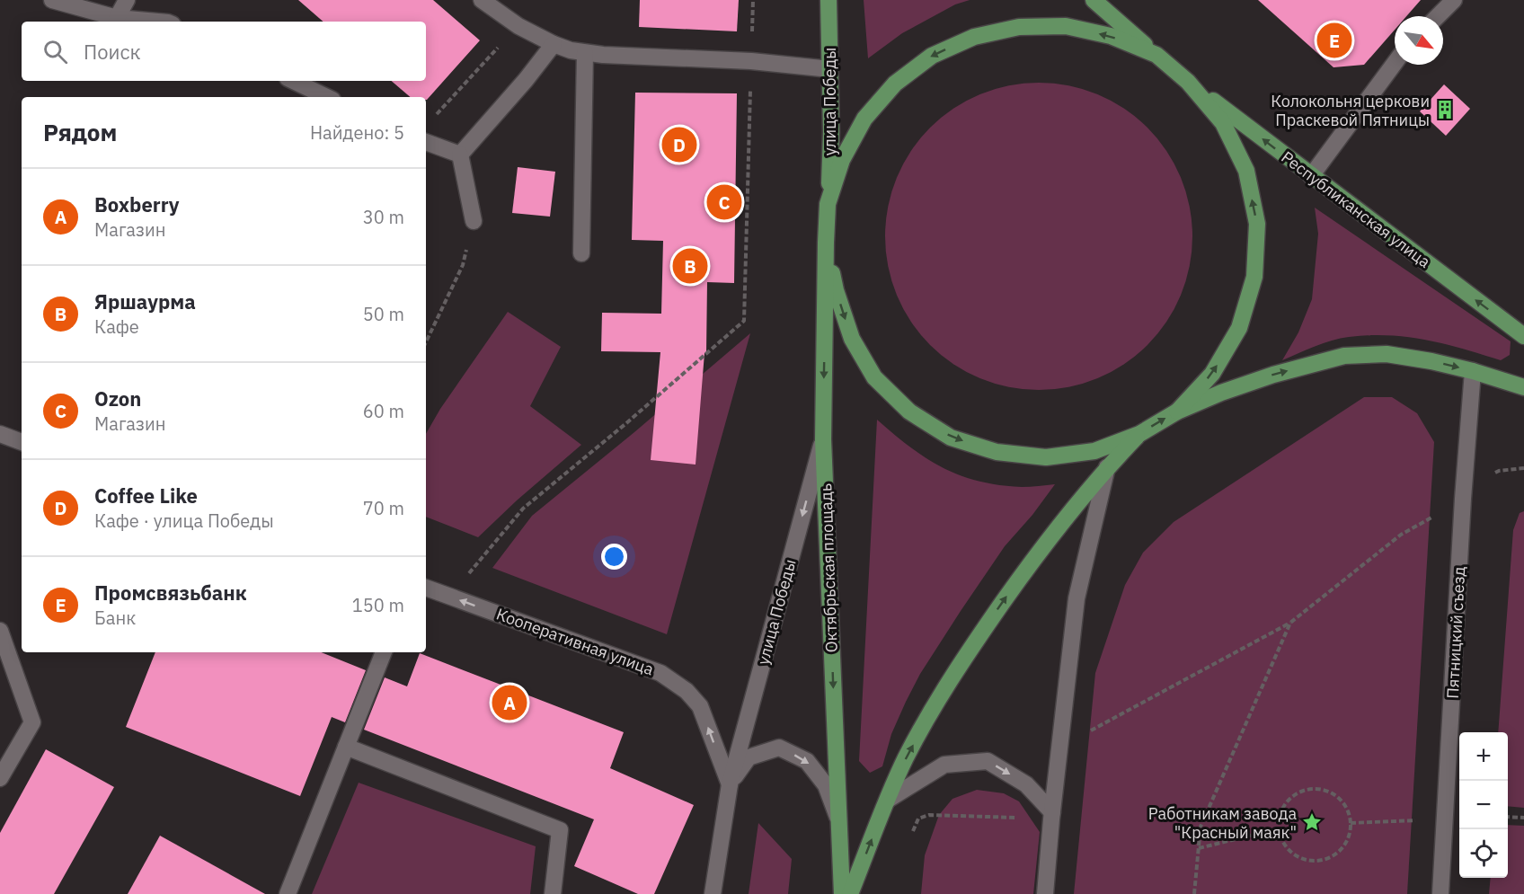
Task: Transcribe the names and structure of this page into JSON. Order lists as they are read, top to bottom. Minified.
{"streets":{"main road":["улица Победы","Республиканская улица","Октябрьская площадь"],"street":["Пятницкий съезд","Кооперативная улица"]},"crossings":[["улица Победы","Октябрьская площадь"],["улица Победы","Кооперативная улица"],["Республиканская улица","Октябрьская площадь"],["Октябрьская площадь","Пятницкий съезд"]],"one_way":["Республиканская улица","Кооперативная улица"],"places":{"building":["Колокольня церкови Праскевой Пятницы"],"place":["Работникам завода \"Красный маяк\""]},"north":"bottom right","page":{"pins":["E","D","C","B","A"],"search":"Поиск","heading":["Рядом","Найдено: 5"],"list":[{"mark":"A","name":"Boxberry","note":"Магазин","value":"30 m"},{"mark":"B","name":"Яршаурма","note":"Кафе","value":"50 m"},{"mark":"C","name":"Ozon","note":"Магазин","value":"60 m"},{"mark":"D","name":"Coffee Like","note":"Кафе · улица Победы","value":"70 m"},{"mark":"E","name":"Промсвязьбанк","note":"Банк","value":"150 m"}],"map_buttons":["+","−"]}}
